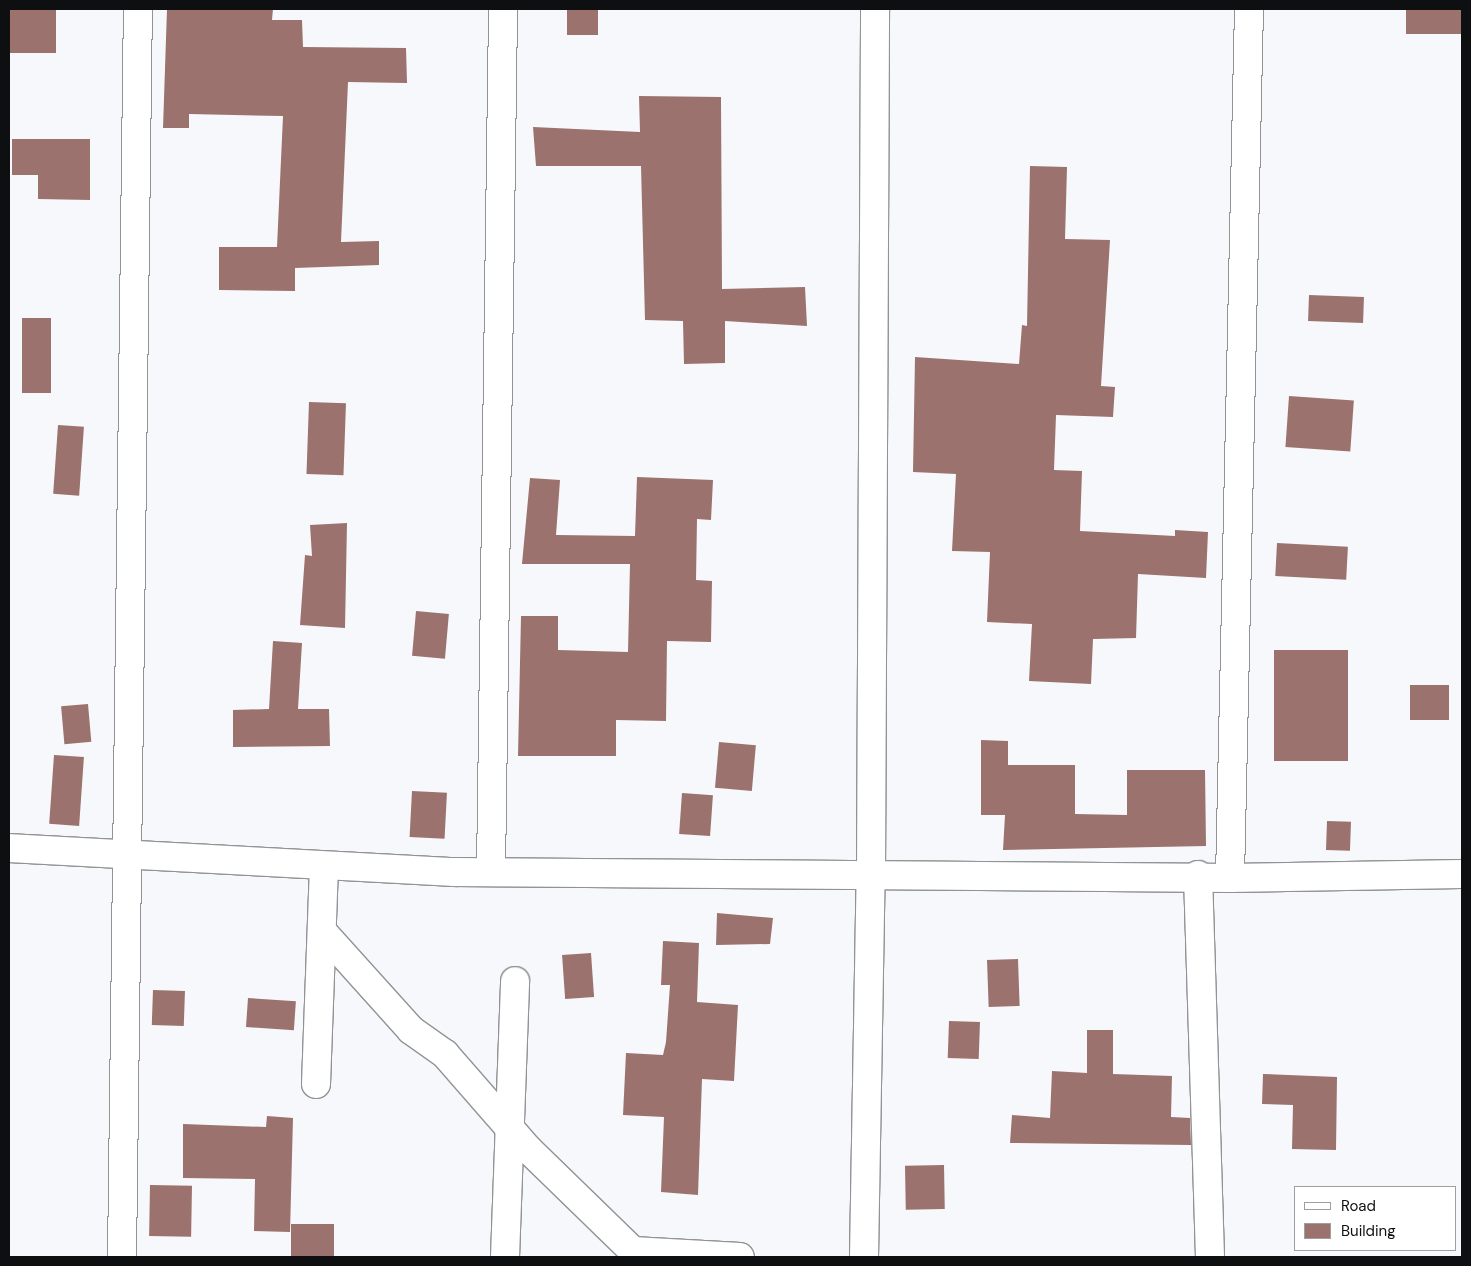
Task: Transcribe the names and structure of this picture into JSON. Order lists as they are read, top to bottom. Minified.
{"legend":["Road","Building"]}
